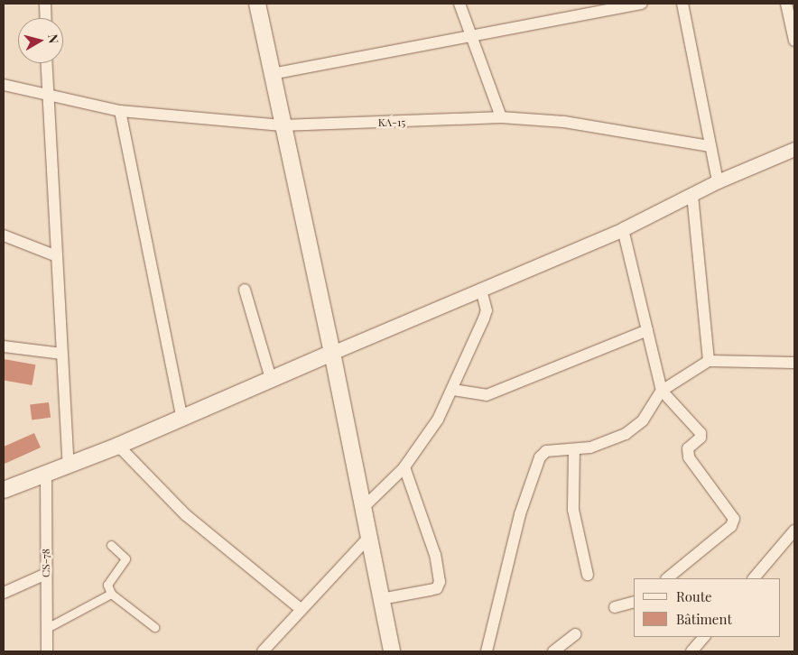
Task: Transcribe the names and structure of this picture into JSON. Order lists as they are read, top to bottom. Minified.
{"streets":{"street":["KA-15","CS-78"]},"legend":["Route","Bâtiment"],"north":"right"}
